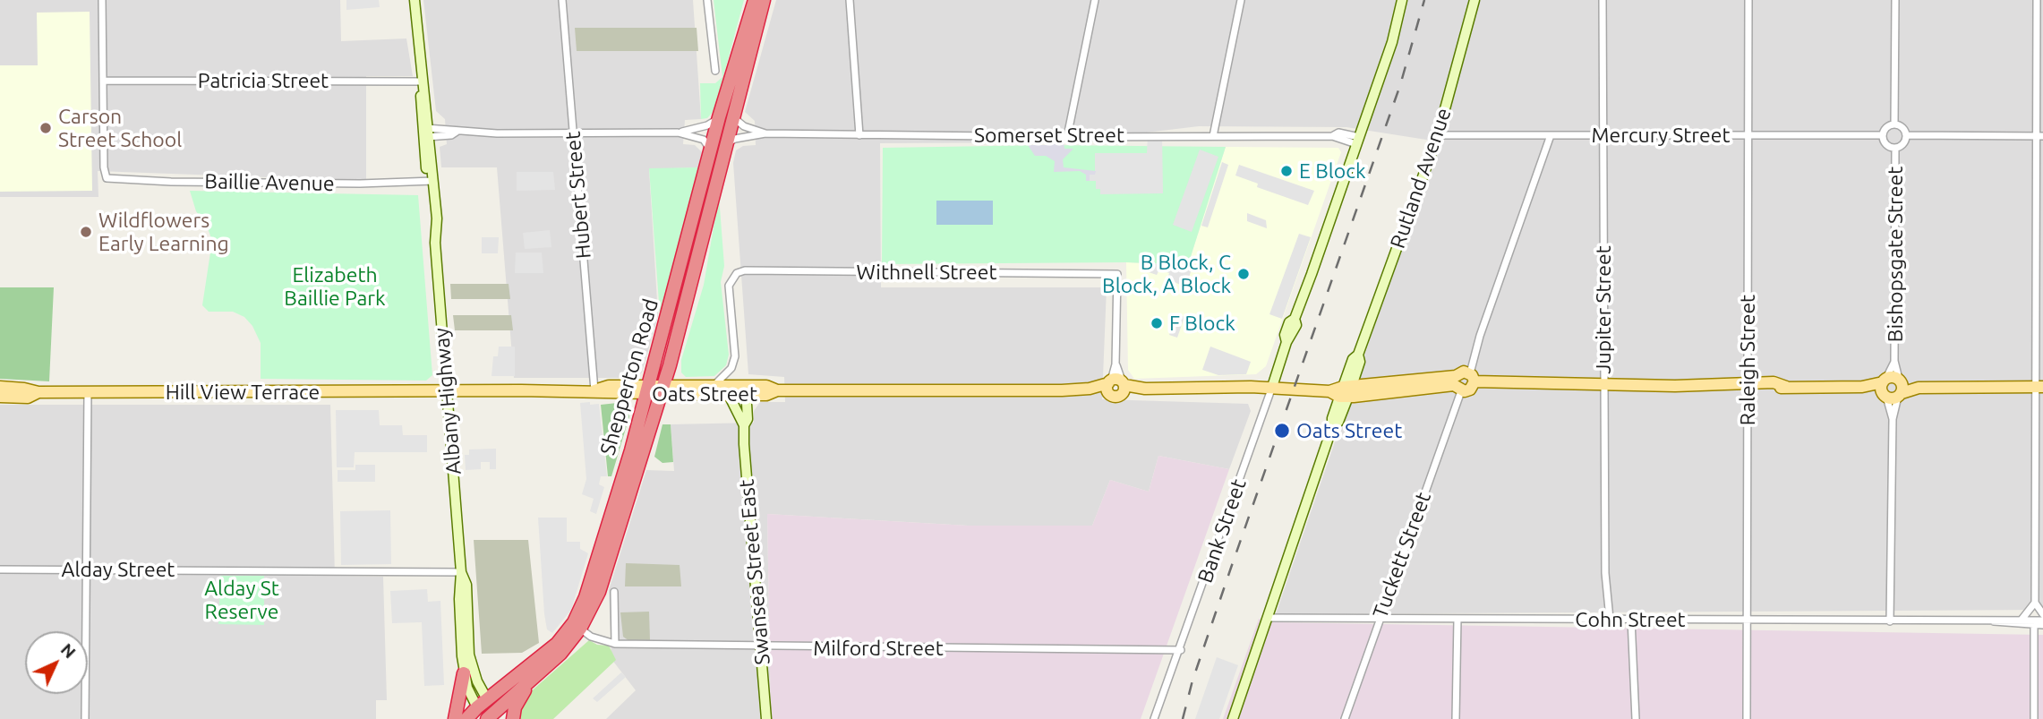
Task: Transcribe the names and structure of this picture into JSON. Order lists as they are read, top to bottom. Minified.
{"streets":{"highway":["Shepperton Road"],"main road":["Hill View Terrace","Oats Street"],"street":["Patricia Street","Somerset Street","Mercury Street","Rutland Avenue","Baillie Avenue","Hubert Street","Bishopsgate Street","Withnell Street","Jupiter Street","Raleigh Street","Albany Highway","Bank Street","Tuckett Street","Alday Street","Swansea Street East","Cohn Street","Milford Street"]},"crossings":[["Patricia Street","Baillie Avenue"],["Patricia Street","Albany Highway"],["Somerset Street","Shepperton Road"],["Somerset Street","Bank Street"],["Mercury Street","Rutland Avenue"],["Mercury Street","Bishopsgate Street"],["Mercury Street","Jupiter Street"],["Mercury Street","Raleigh Street"],["Rutland Avenue","Oats Street"],["Rutland Avenue","Cohn Street"],["Baillie Avenue","Albany Highway"],["Hubert Street","Oats Street"],["Bishopsgate Street","Cohn Street"],["Withnell Street","Oats Street"],["Jupiter Street","Cohn Street"],["Raleigh Street","Cohn Street"],["Shepperton Road","Oats Street"],["Shepperton Road","Albany Highway"],["Shepperton Road","Milford Street"],["Hill View Terrace","Oats Street"],["Hill View Terrace","Albany Highway"],["Oats Street","Albany Highway"],["Oats Street","Bank Street"],["Oats Street","Tuckett Street"],["Oats Street","Swansea Street East"],["Albany Highway","Alday Street"],["Bank Street","Milford Street"],["Tuckett Street","Cohn Street"],["Swansea Street East","Milford Street"]],"parks":["Elizabeth Baillie Park","Alday St Reserve"],"places":["Carson Street School","E Block","Wildflowers Early Learning","B Block, C Block, A Block","F Block","Oats Street"],"north":"top right"}
